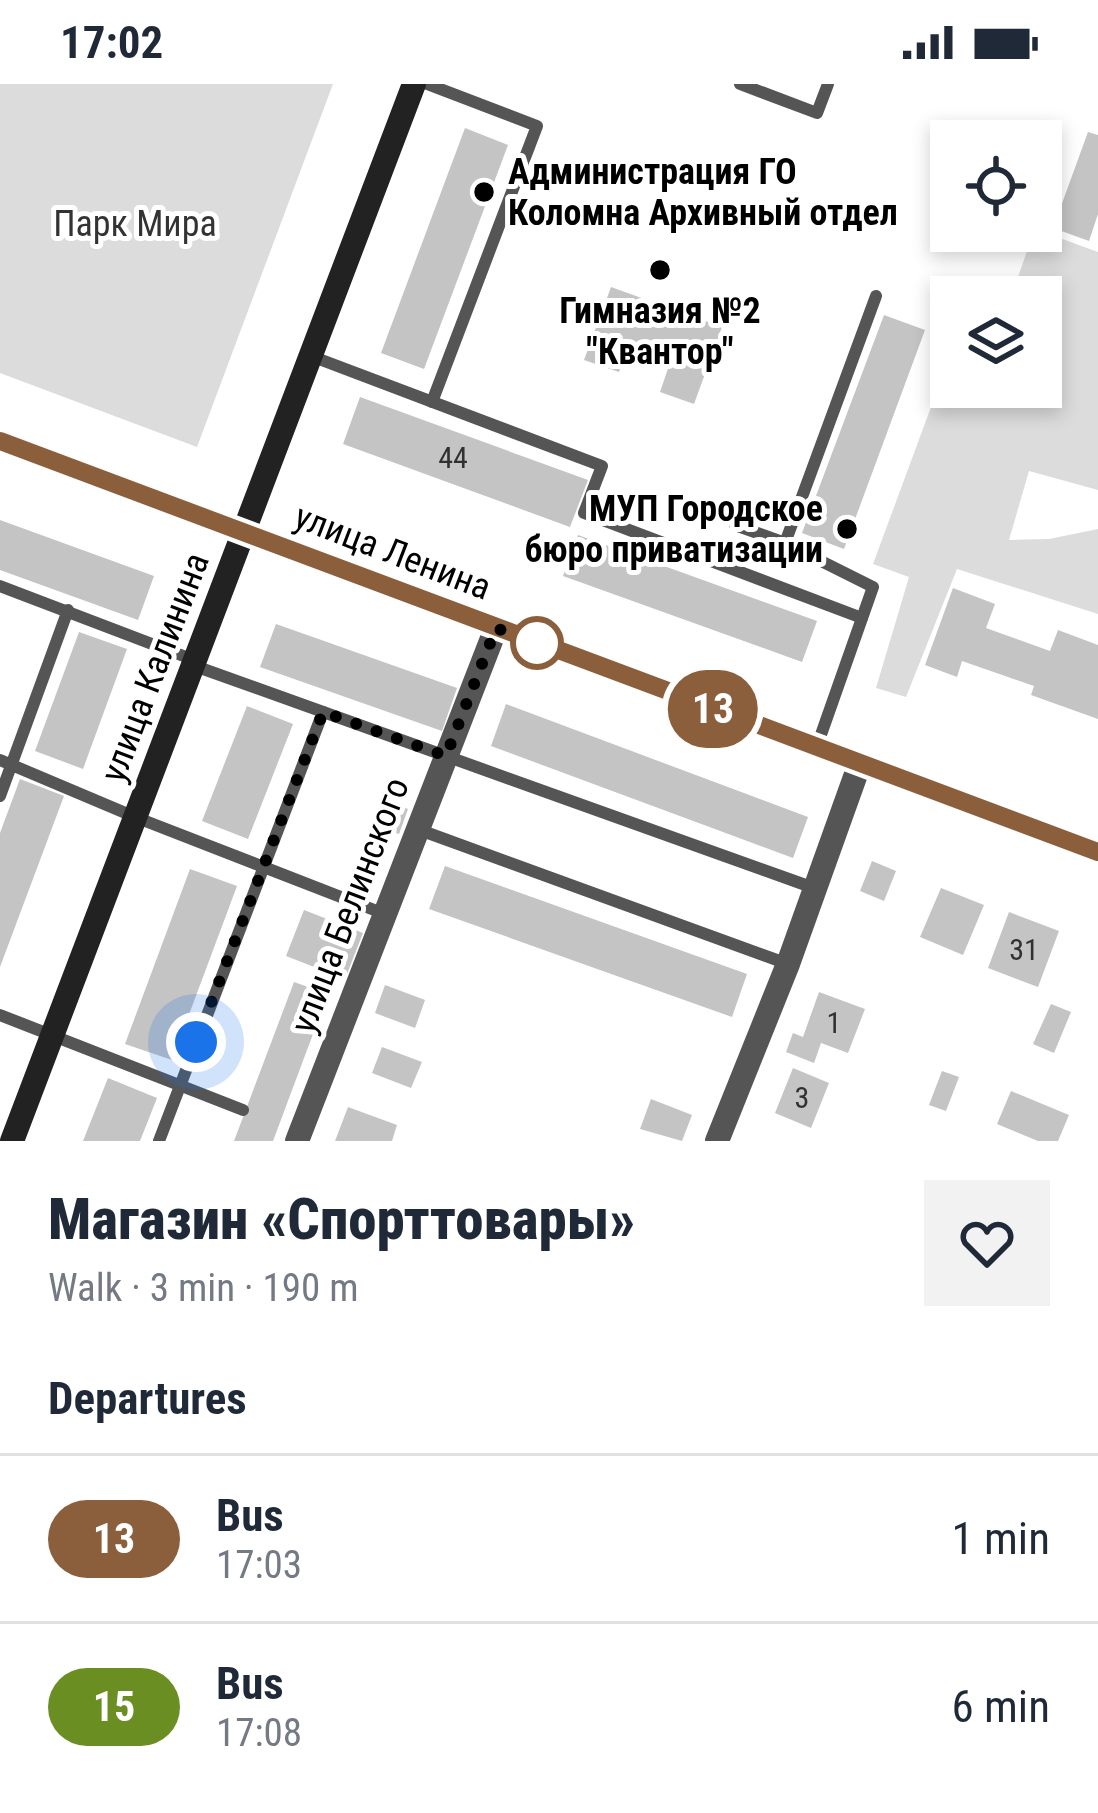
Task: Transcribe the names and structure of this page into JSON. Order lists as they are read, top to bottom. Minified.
{"streets":{"main road":["улица Ленина","улица Калинина"],"street":["улица Белинского"]},"crossings":[["улица Ленина","улица Калинина"],["улица Ленина","улица Белинского"]],"parks":["Парк Мира"],"places":["Администрация ГО Коломна Архивный отдел","Гимназия №2 \"Квантор\"","МУП Городское бюро приватизации"],"lines":["bus line 13"],"house_numbers":["44","31","1","3"],"page":{"status":"17:02","on_map":"13","heading":[["Магазин «Спорттовары»","Walk · 3 min · 190 m"],"Departures"],"list":[{"mark":"13","name":"Bus","note":"17:03","value":"1 min"},{"mark":"15","name":"Bus","note":"17:08","value":"6 min"}]}}
